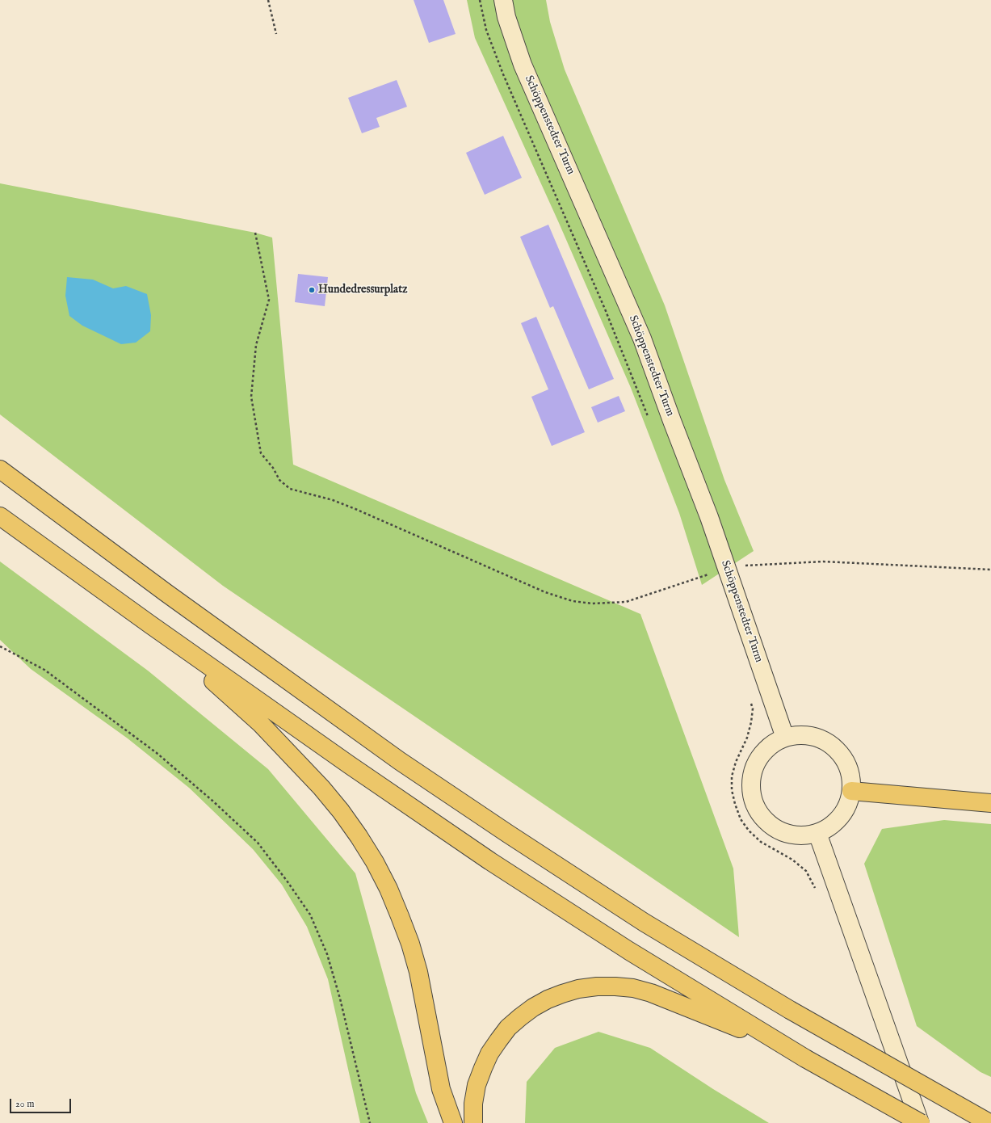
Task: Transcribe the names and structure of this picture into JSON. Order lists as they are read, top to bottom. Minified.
{"streets":{"main road":["Schöppenstedter Turm"]},"places":["Hundedressurplatz"],"scale_bar":"20 m"}
